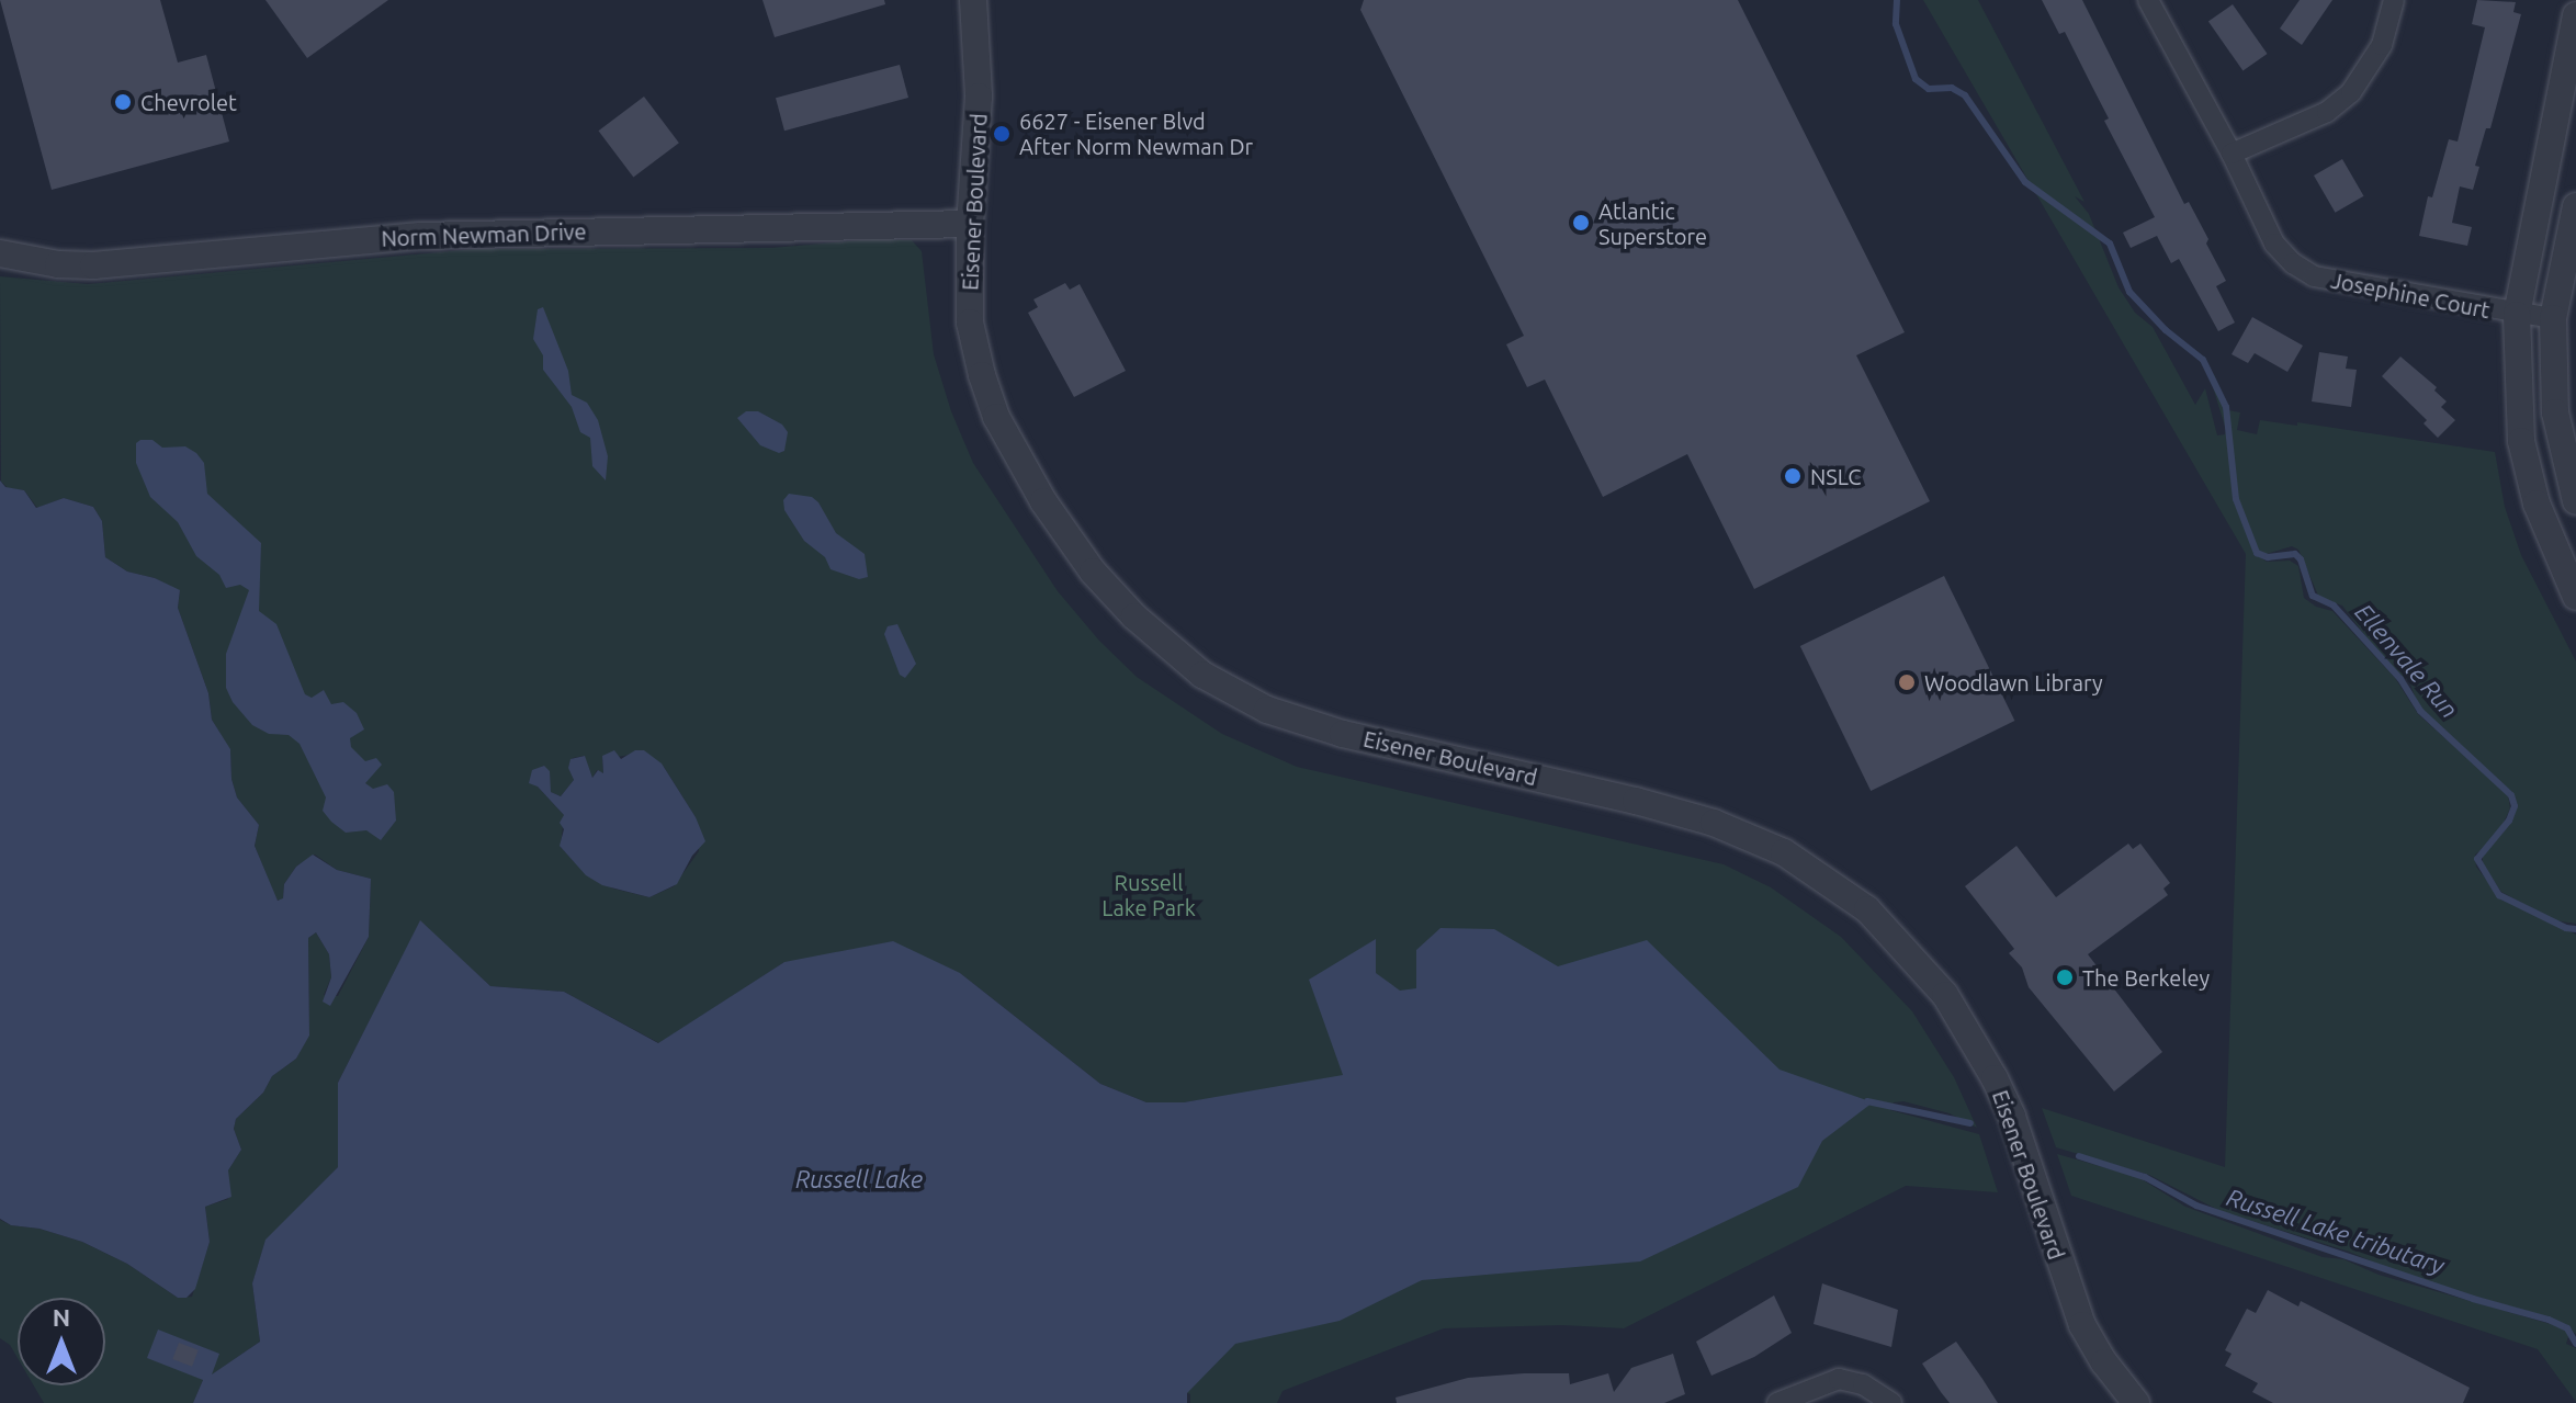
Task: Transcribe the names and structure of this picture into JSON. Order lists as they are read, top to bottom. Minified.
{"streets":{"street":["Eisener Boulevard","Norm Newman Drive","Josephine Court"]},"crossings":[["Eisener Boulevard","Norm Newman Drive"]],"water":["Ellenvale Run","Russell Lake","Russell Lake tributary"],"parks":["Russell Lake Park"],"places":["Chevrolet","6627 - Eisener Blvd After Norm Newman Dr","Atlantic Superstore","NSLC","Woodlawn Library","The Berkeley"],"north":"top"}
